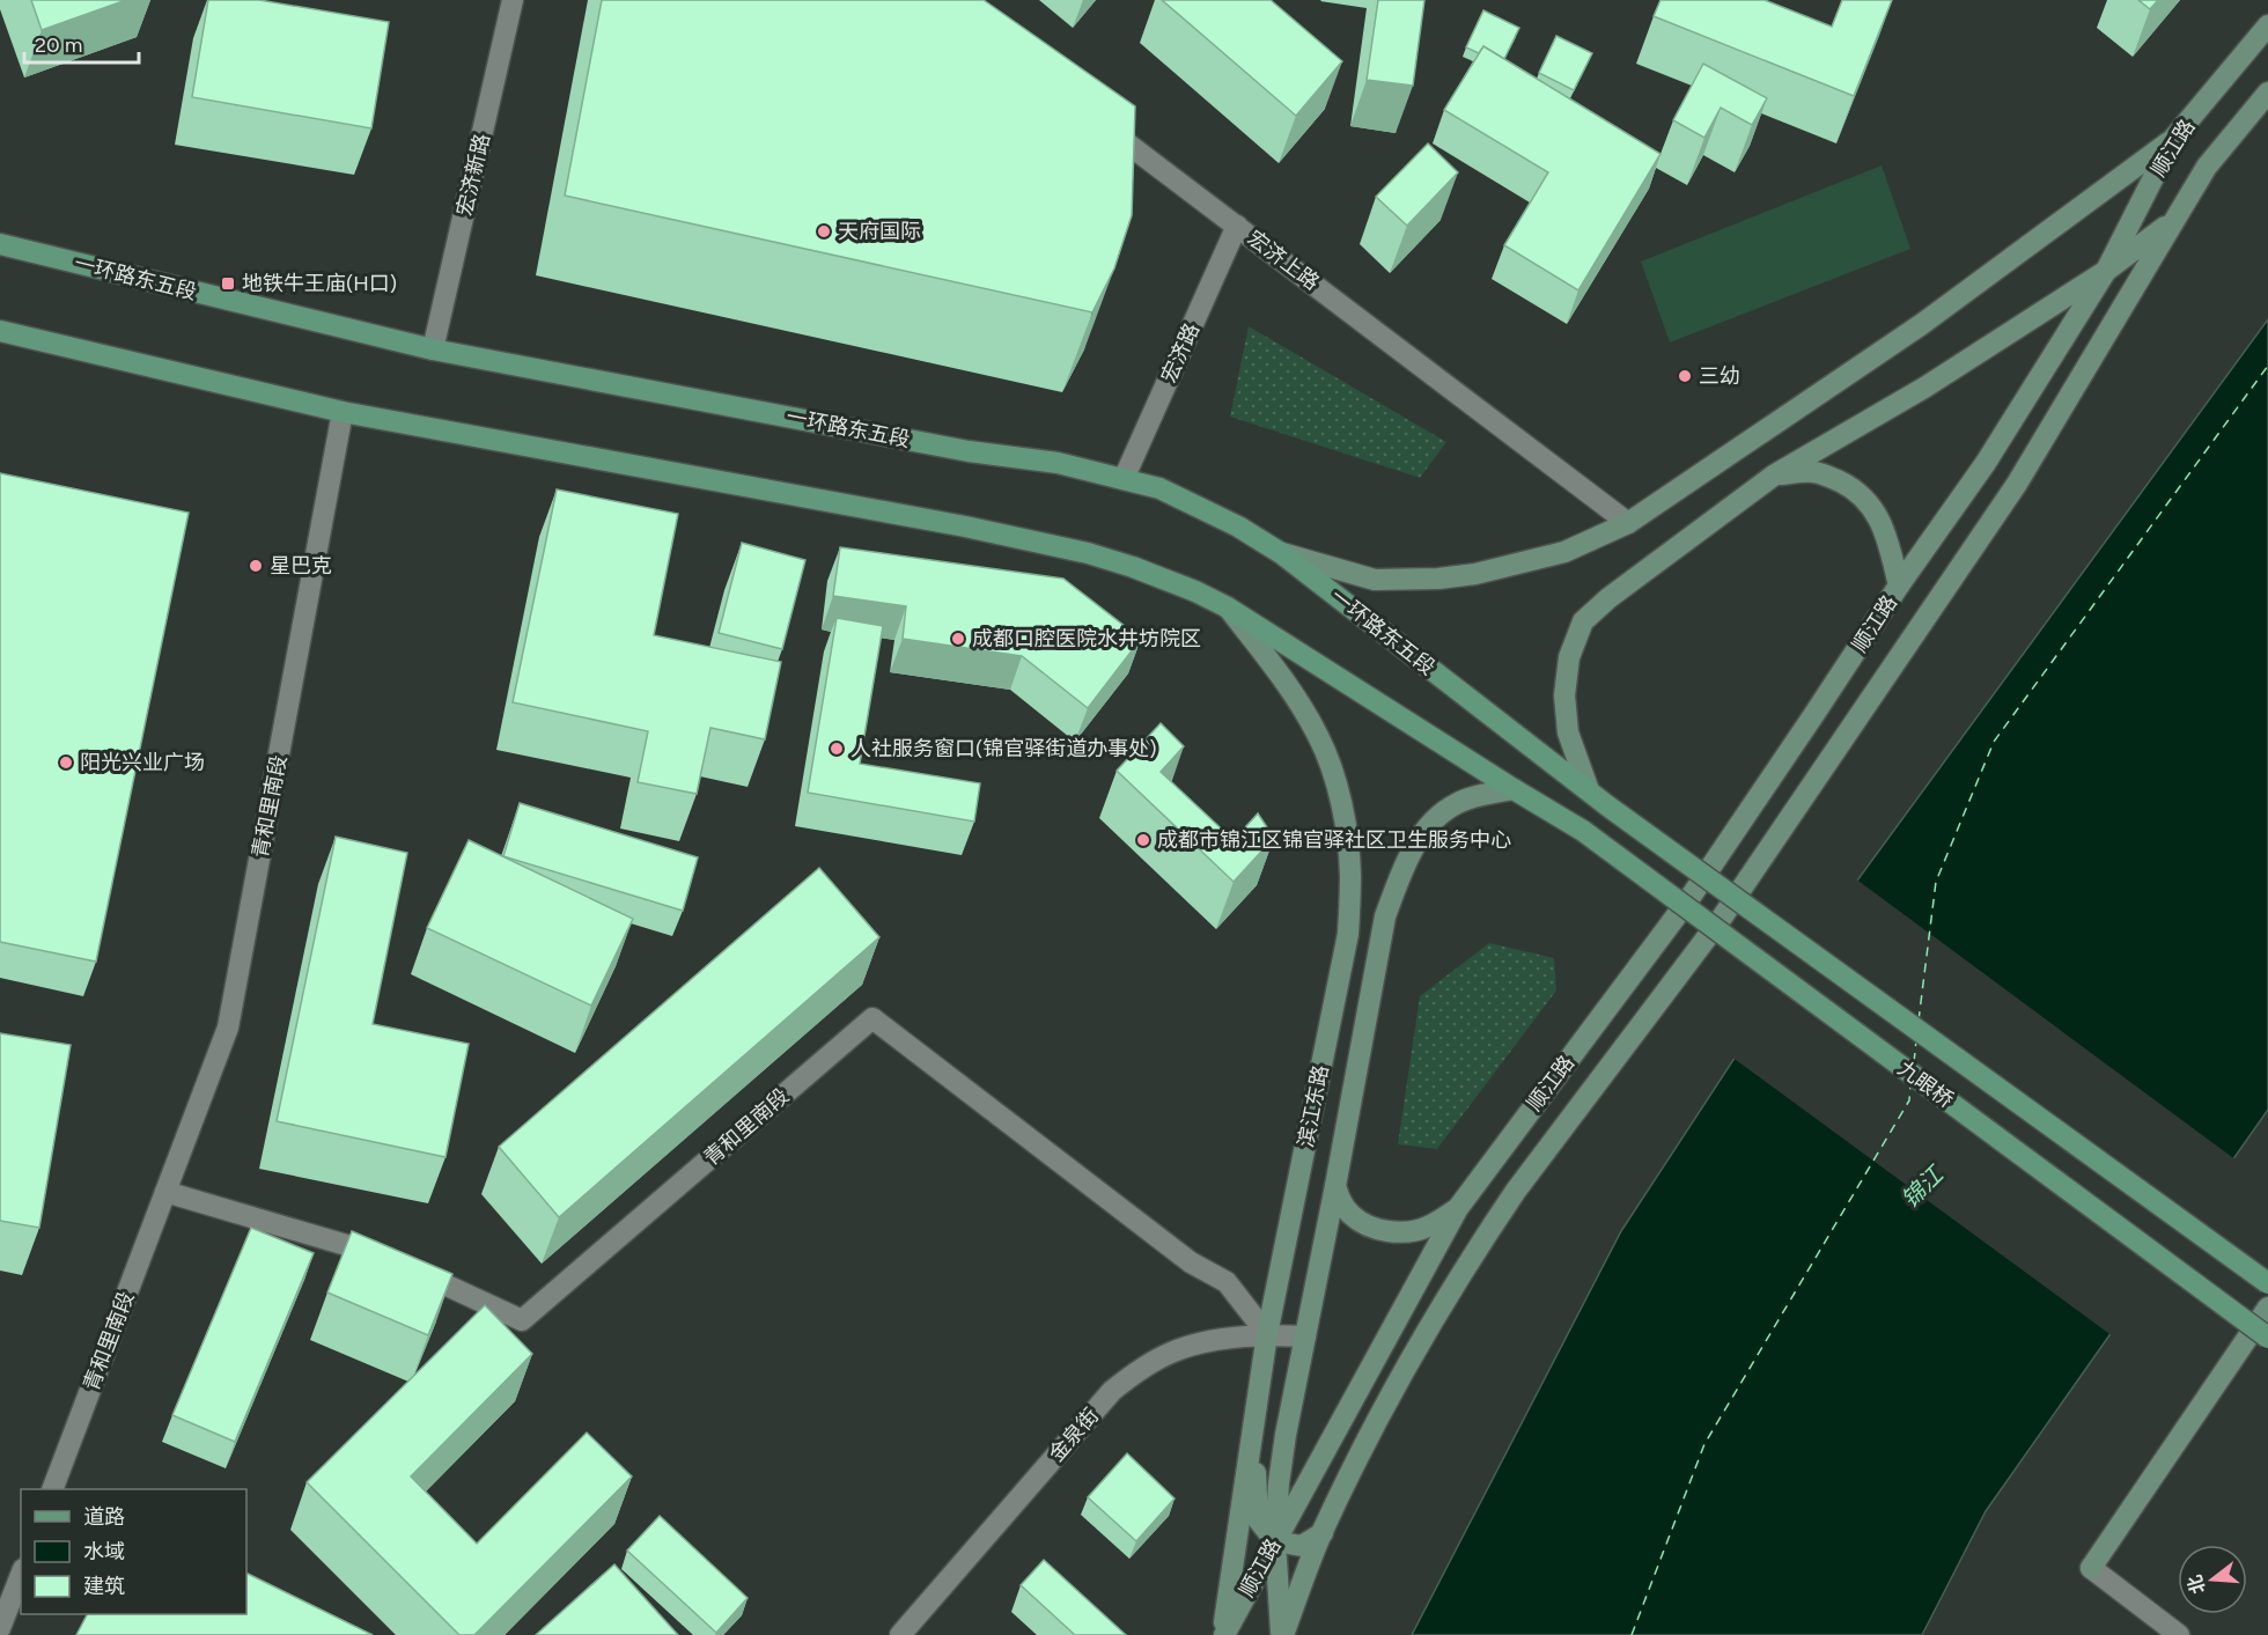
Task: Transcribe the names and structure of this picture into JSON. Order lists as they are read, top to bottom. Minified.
{"streets":{"main road":["顺江路","一环路东五段","九眼桥","滨江东路"],"street":["宏济新路","宏济上路","宏济路","青和里南段","金泉街"]},"crossings":[["顺江路","滨江东路"],["宏济新路","一环路东五段"],["宏济上路","宏济路"],["一环路东五段","宏济路"],["一环路东五段","九眼桥"],["青和里南段","滨江东路"],["青和里南段","金泉街"],["滨江东路","金泉街"]],"water":["锦江"],"places":{"other":["天府国际","三幼","星巴克","成都口腔医院水井坊院区","人社服务窗口(锦官驿街道办事处)","阳光兴业广场","成都市锦江区锦官驿社区卫生服务中心"],"transit":["地铁牛王庙(H口)"]},"legend":["道路","水域","建筑"],"scale_bar":"20 m","north":"left"}
